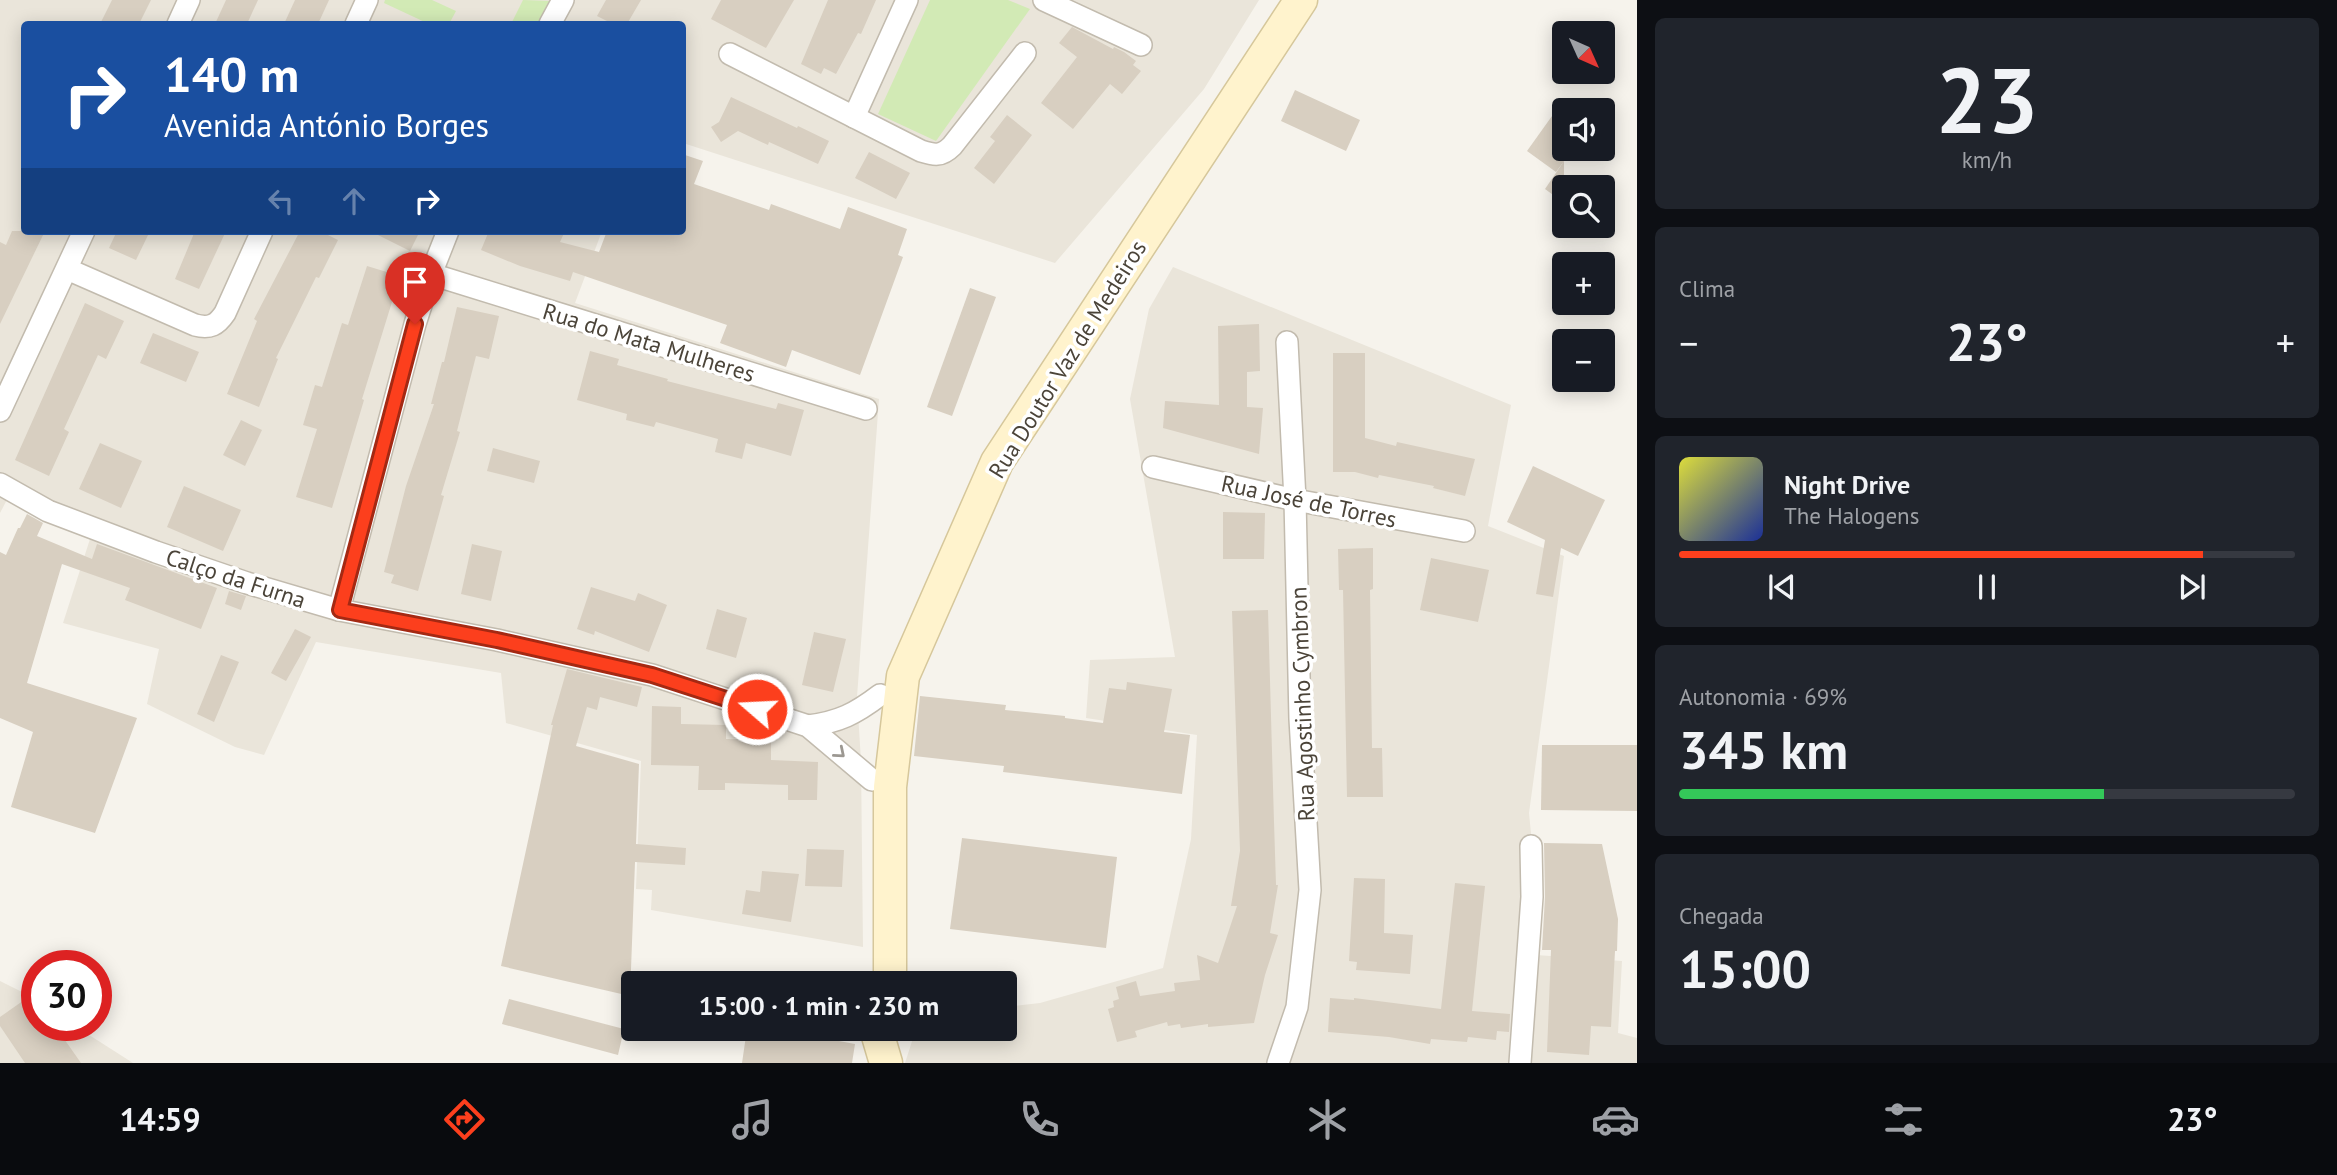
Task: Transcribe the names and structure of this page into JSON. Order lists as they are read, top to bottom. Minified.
{"streets":{"street":["Rua do Mata Mulheres","Rua Doutor Vaz de Medeiros","Rua José de Torres","Calço da Furna","Rua Agostinho Cymbron"]},"crossings":[["Rua Doutor Vaz de Medeiros","Calço da Furna"],["Rua José de Torres","Rua Agostinho Cymbron"]],"north":"bottom right","page":{"tile":[["23","km/h"],"Clima",["Autonomia · 69%","345 km"],["Chegada","15:00"]],"map_buttons":["+","−"],"turn":["140 m","Avenida António Borges"],"heat":["−","23°","+"],"song":["Night Drive","The Halogens"],"limit":"30","trip":"15:00 · 1 min · 230 m","tabs":["14:59","23°"]}}
